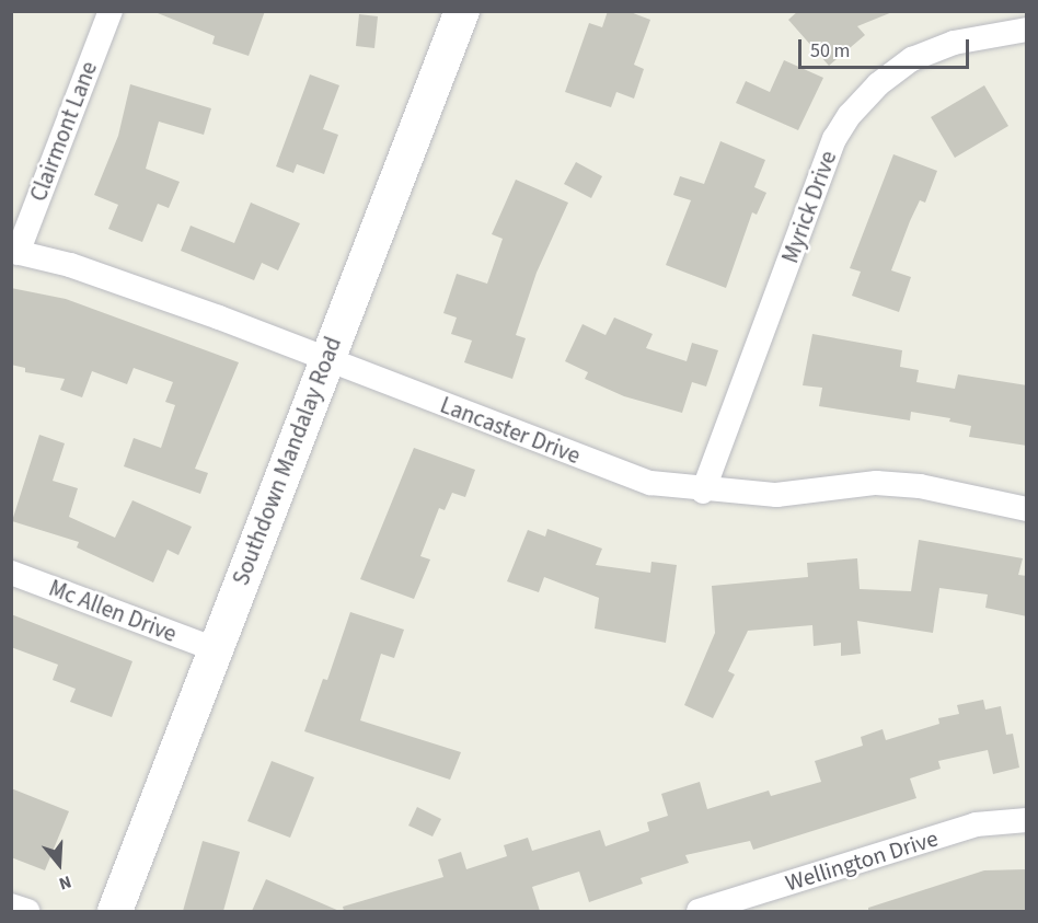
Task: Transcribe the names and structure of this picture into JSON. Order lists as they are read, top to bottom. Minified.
{"streets":{"street":["Clairmont Lane","Myrick Drive","Lancaster Drive","Southdown Mandalay Road","Mc Allen Drive","Wellington Drive"]},"crossings":[["Clairmont Lane","Lancaster Drive"],["Myrick Drive","Lancaster Drive"],["Lancaster Drive","Southdown Mandalay Road"],["Southdown Mandalay Road","Mc Allen Drive"]],"scale_bar":"50 m","north":"bottom"}
